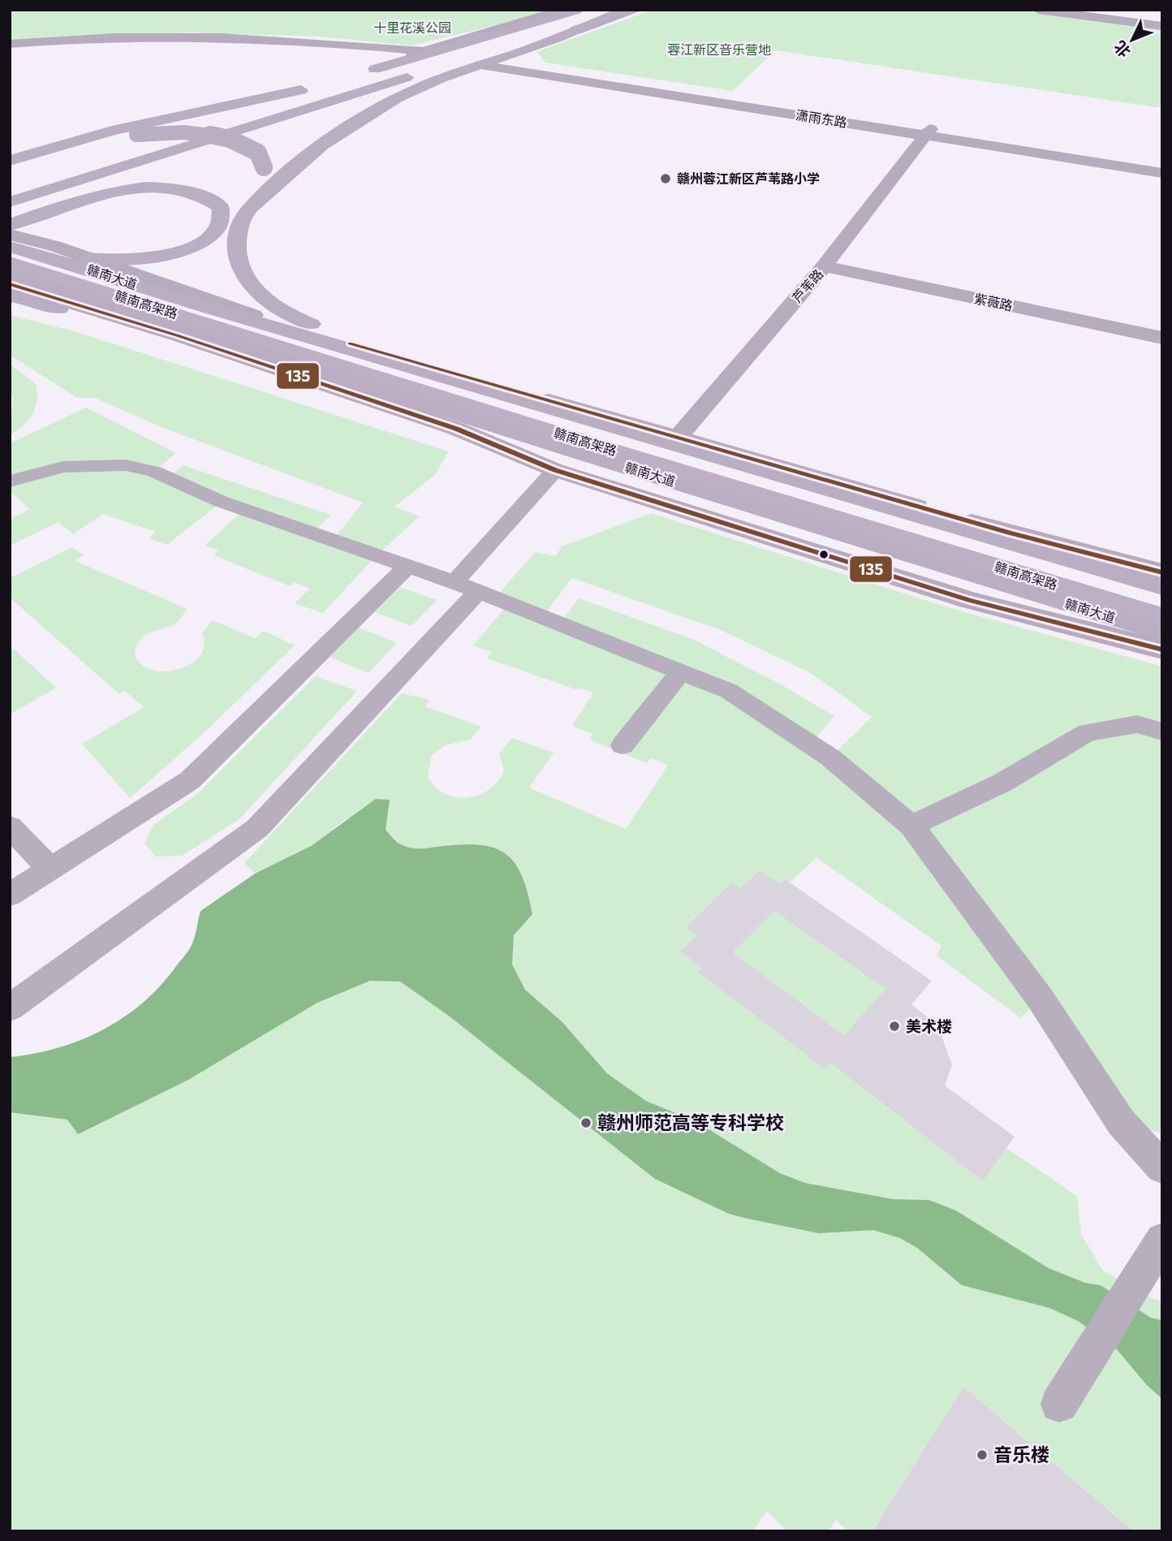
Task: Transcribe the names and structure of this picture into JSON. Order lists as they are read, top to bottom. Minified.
{"streets":{"highway":["赣南高架路"],"main road":["赣南大道"],"street":["潇雨东路","芦苇路","紫薇路"]},"crossings":[["潇雨东路","芦苇路"],["芦苇路","紫薇路"]],"parks":["十里花溪公园","蓉江新区音乐营地"],"places":["赣州蓉江新区芦苇路小学","美术楼","赣州师范高等专科学校","音乐楼"],"lines":["transit line 135"],"north":"bottom left"}
